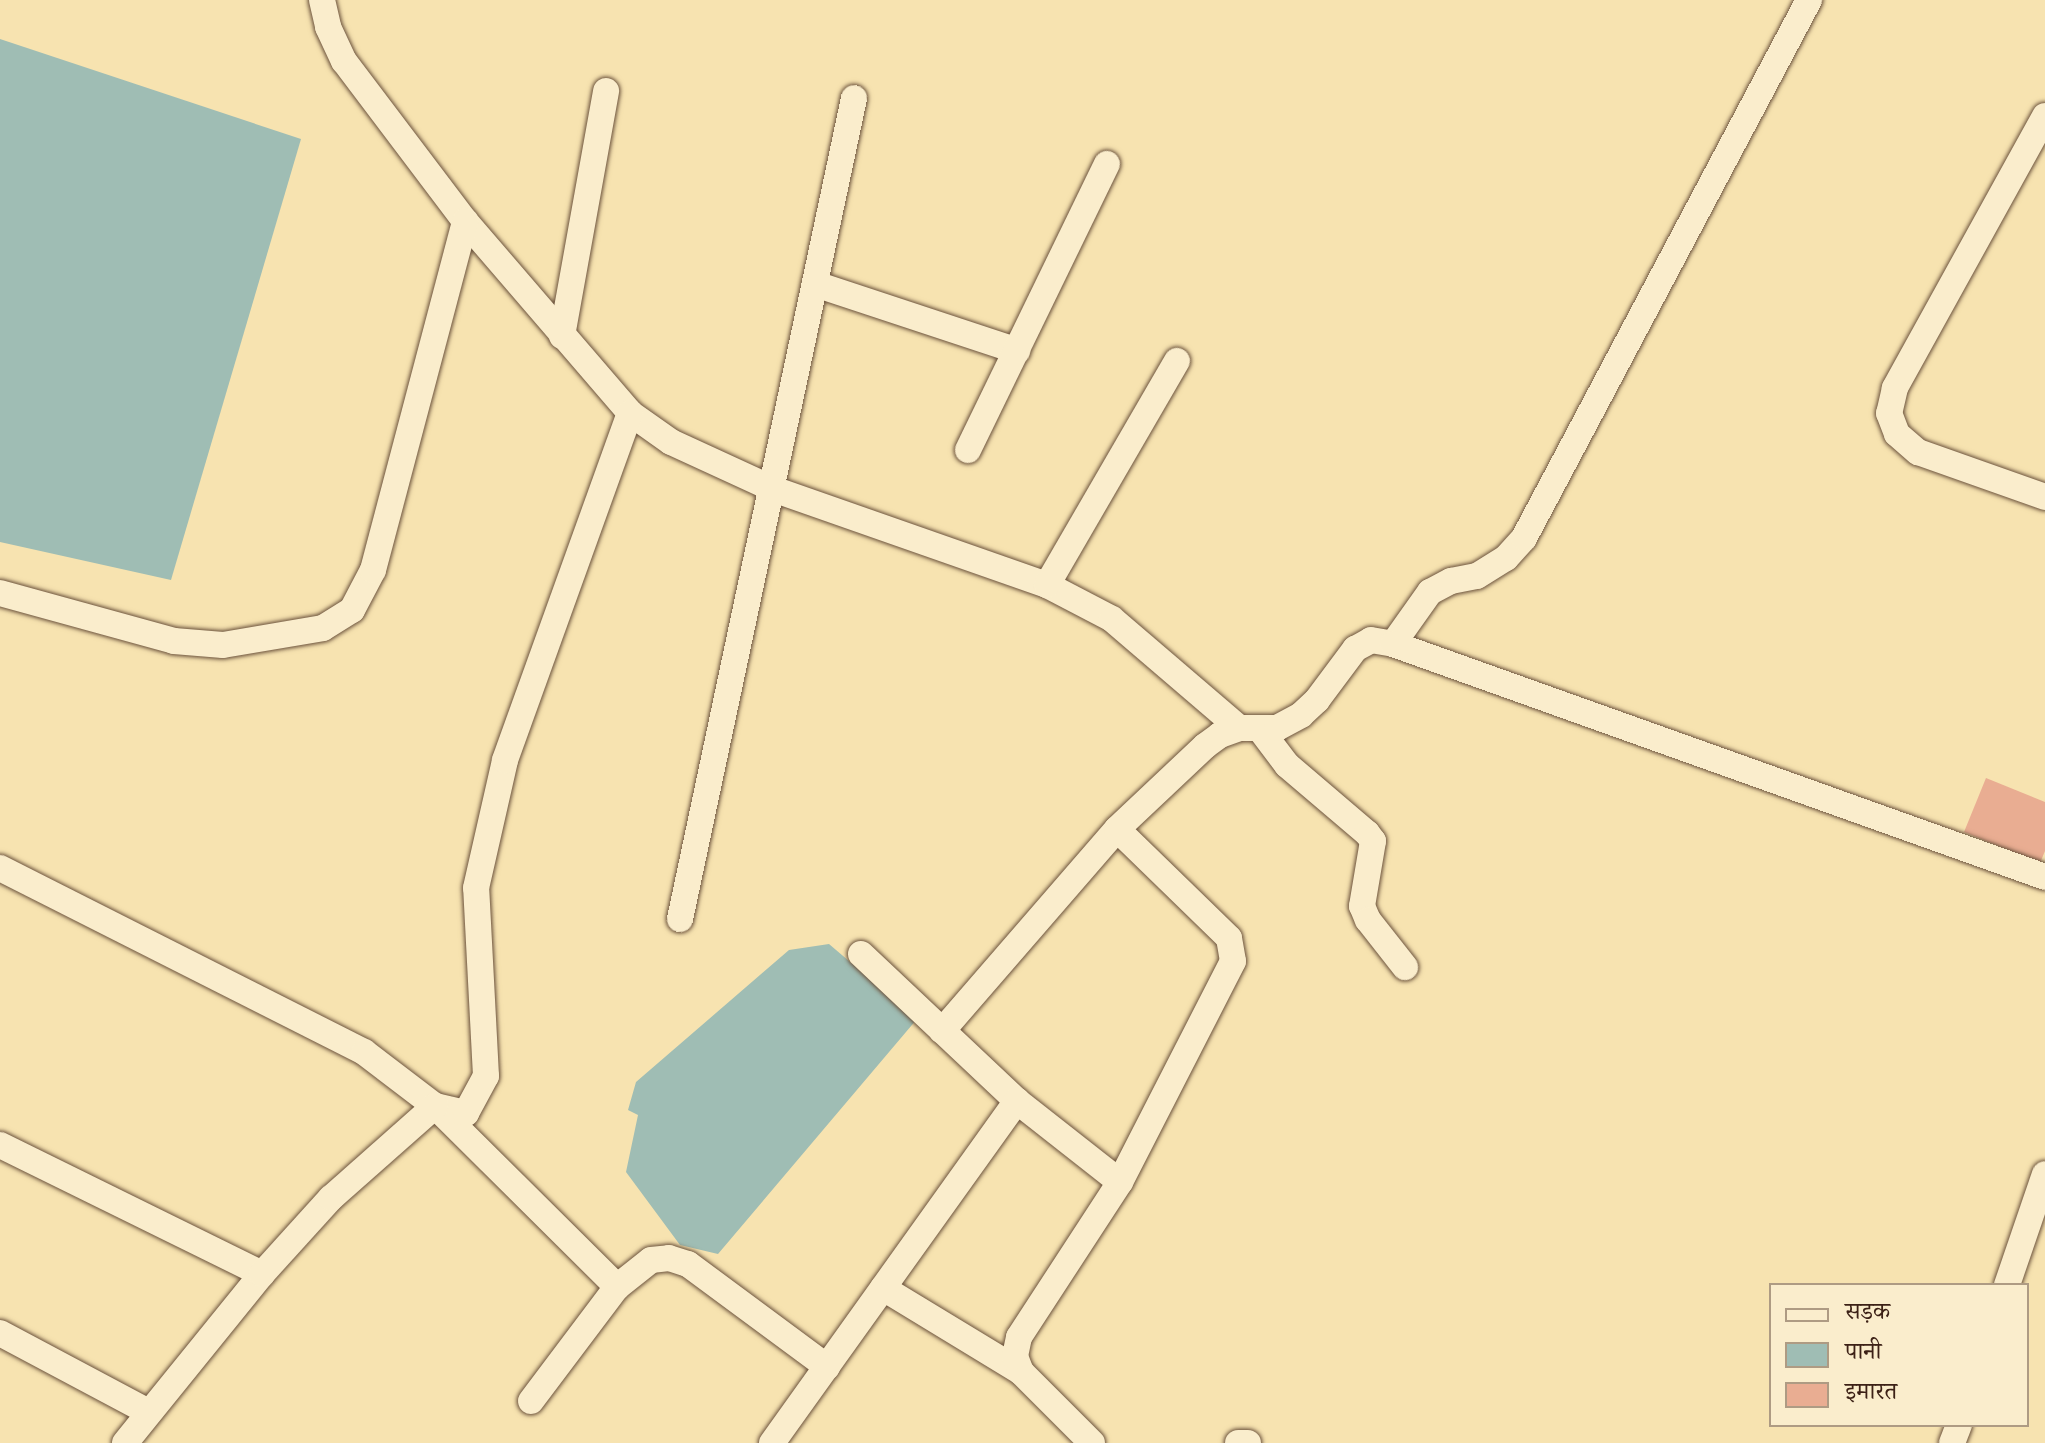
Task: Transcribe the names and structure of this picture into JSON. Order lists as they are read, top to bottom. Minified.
{"legend":["सड़क","पानी","इमारत"]}
